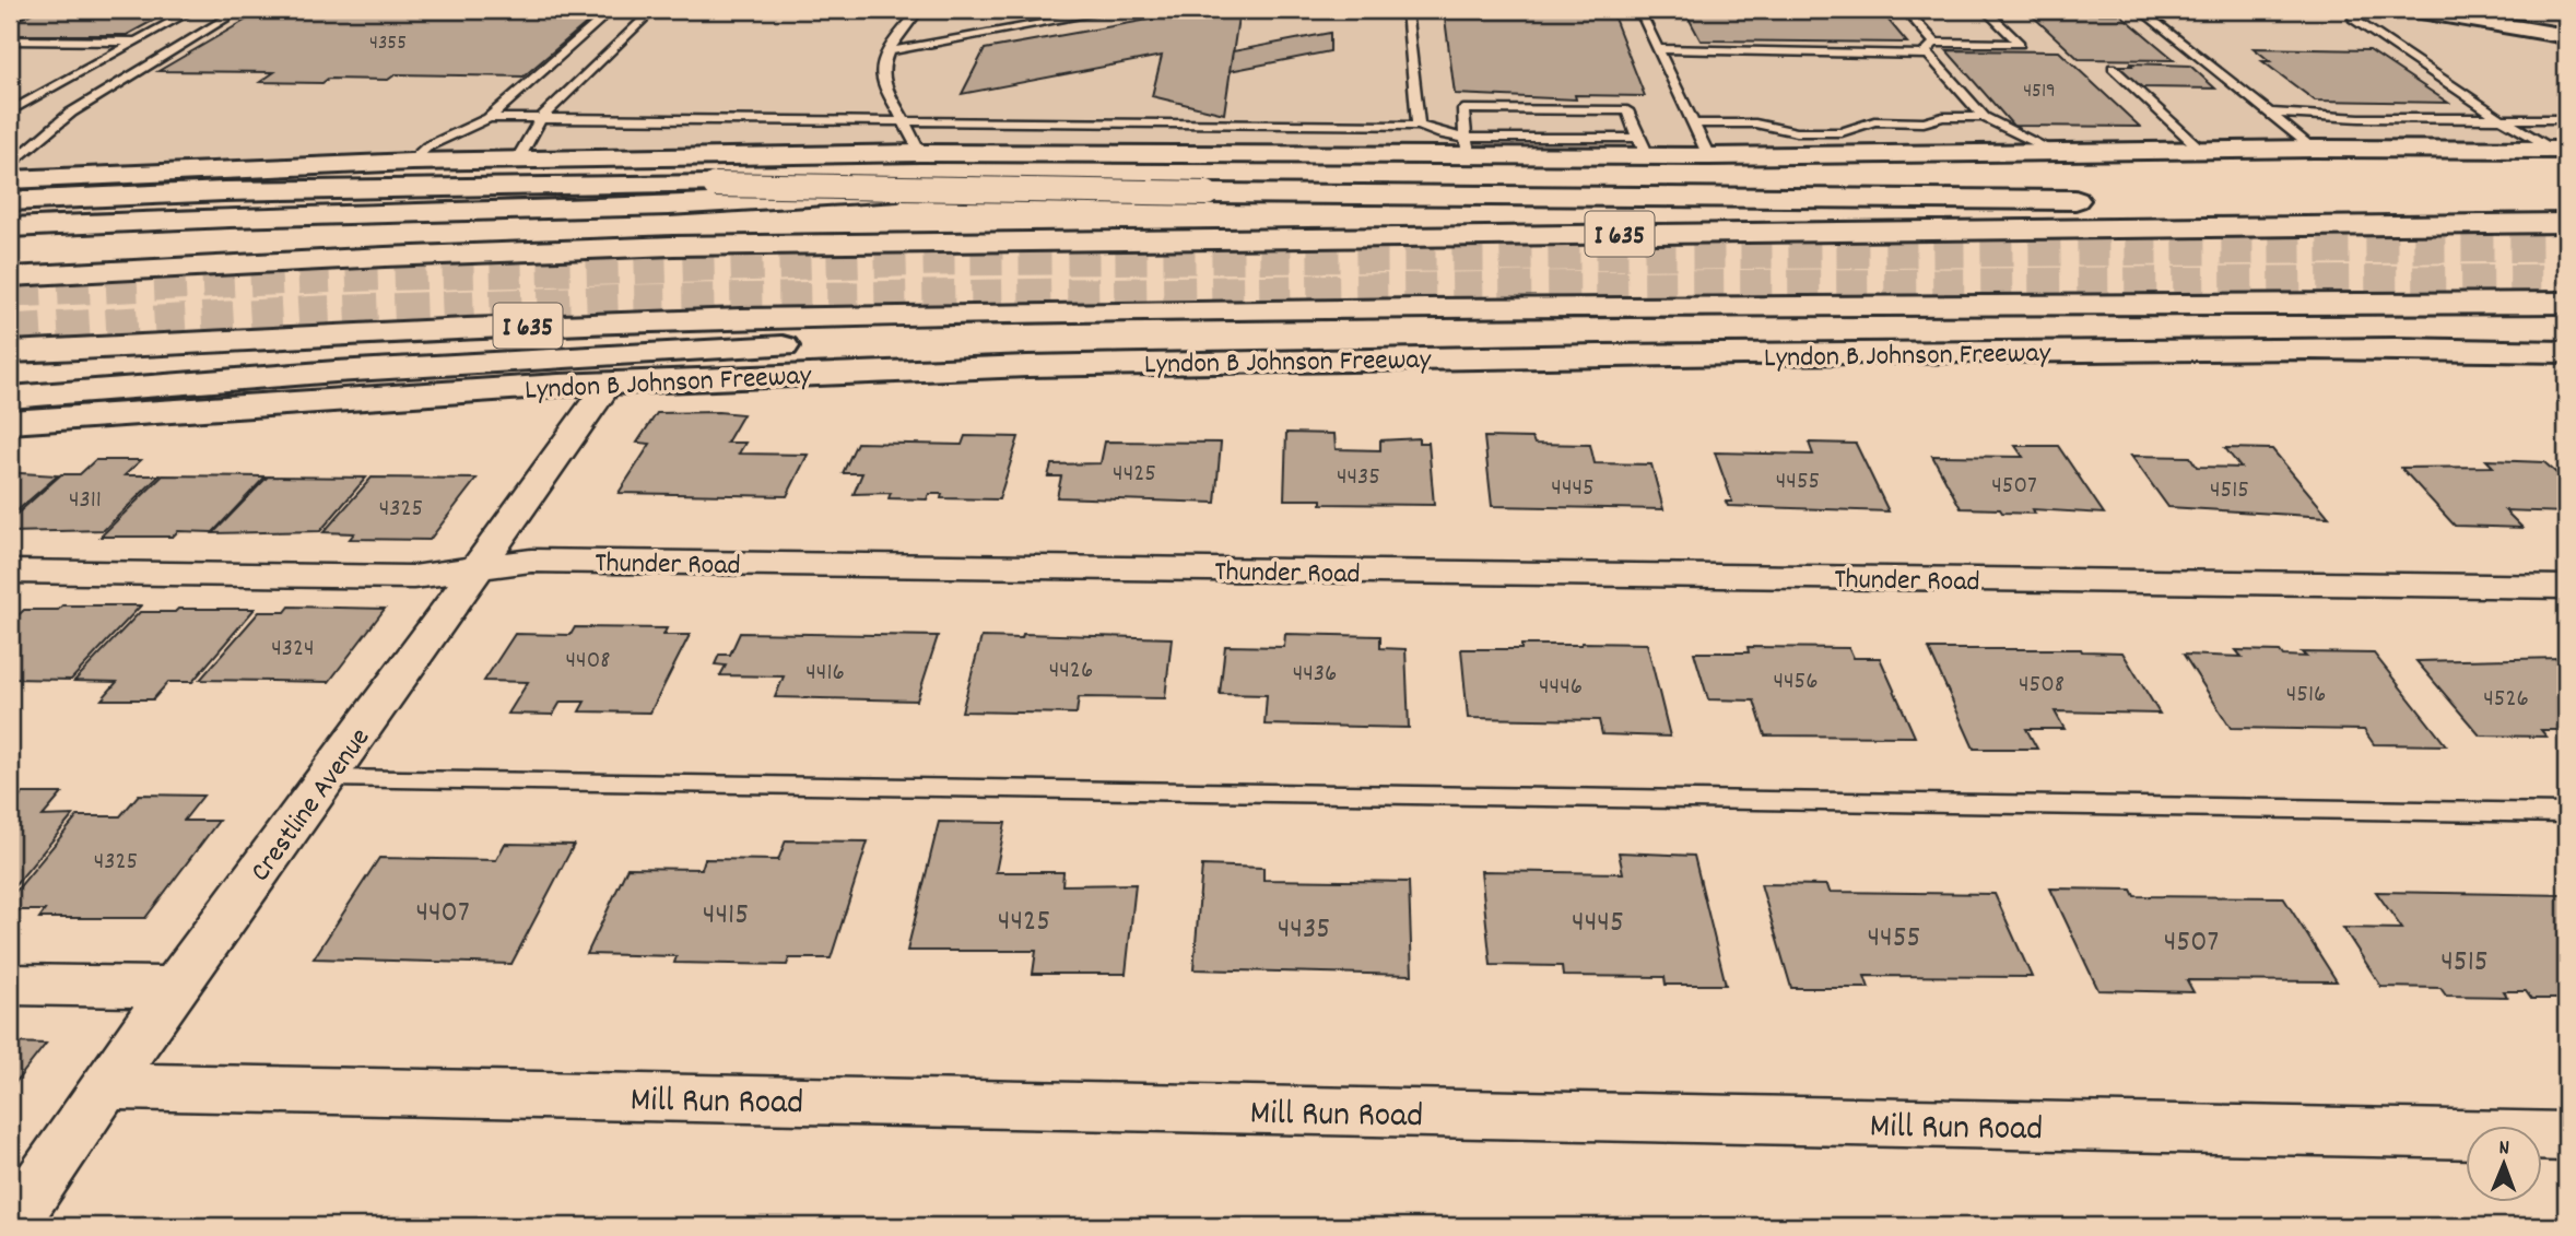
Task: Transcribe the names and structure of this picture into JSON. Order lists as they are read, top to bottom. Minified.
{"streets":{"main road":["I 635","Lyndon B Johnson Freeway"],"street":["Thunder Road","Crestline Avenue","Mill Run Road"]},"crossings":[["Lyndon B Johnson Freeway","Crestline Avenue"],["Thunder Road","Crestline Avenue"],["Crestline Avenue","Mill Run Road"]],"house_numbers":["4355","4519","4425","4435","4455","4507","4445","4515","4311","4325","4324","4408","4426","4416","4436","4456","4508","4446","4516","4526","4325","4407","4415","4425","4445","4435","4455","4507","4515"],"north":"top"}
